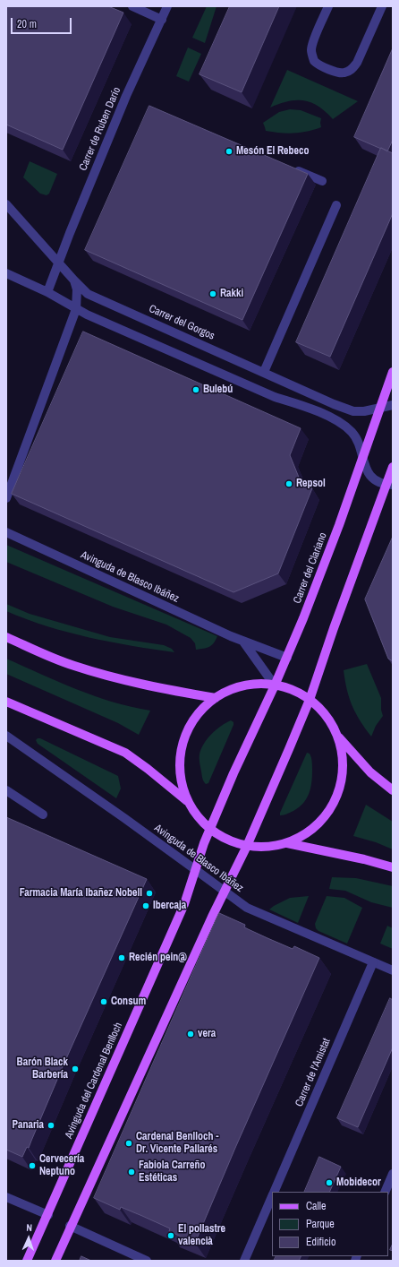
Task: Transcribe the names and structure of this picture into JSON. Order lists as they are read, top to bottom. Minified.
{"streets":{"main road":["Carrer del Clariano","Avinguda del Cardenal Benlloch"],"street":["Carrer de Ruben Darío","Carrer del Gorgos","Avinguda de Blasco Ibáñez","Carrer de l'Amistat"]},"crossings":[["Carrer de Ruben Darío","Carrer del Gorgos"],["Carrer del Gorgos","Carrer del Clariano"],["Carrer del Clariano","Avinguda de Blasco Ibáñez"],["Carrer del Clariano","Avinguda del Cardenal Benlloch"],["Avinguda de Blasco Ibáñez","Carrer de l'Amistat"],["Avinguda de Blasco Ibáñez","Avinguda del Cardenal Benlloch"]],"places":["Mesón El Rebeco","Rakki","Bulebú","Repsol","Farmacia María Ibañez Nobell","Ibercaja","Recién pein@","Consum","vera","Barón Black Barbería","Panaria","Cardenal Benlloch - Dr. Vicente Pallarés","Cervecería Neptuno","Fabiola Carreño Estéticas","Mobidecor","El pollastre valencià"],"legend":["Calle","Parque","Edificio"],"scale_bar":"20 m","north":"top"}
